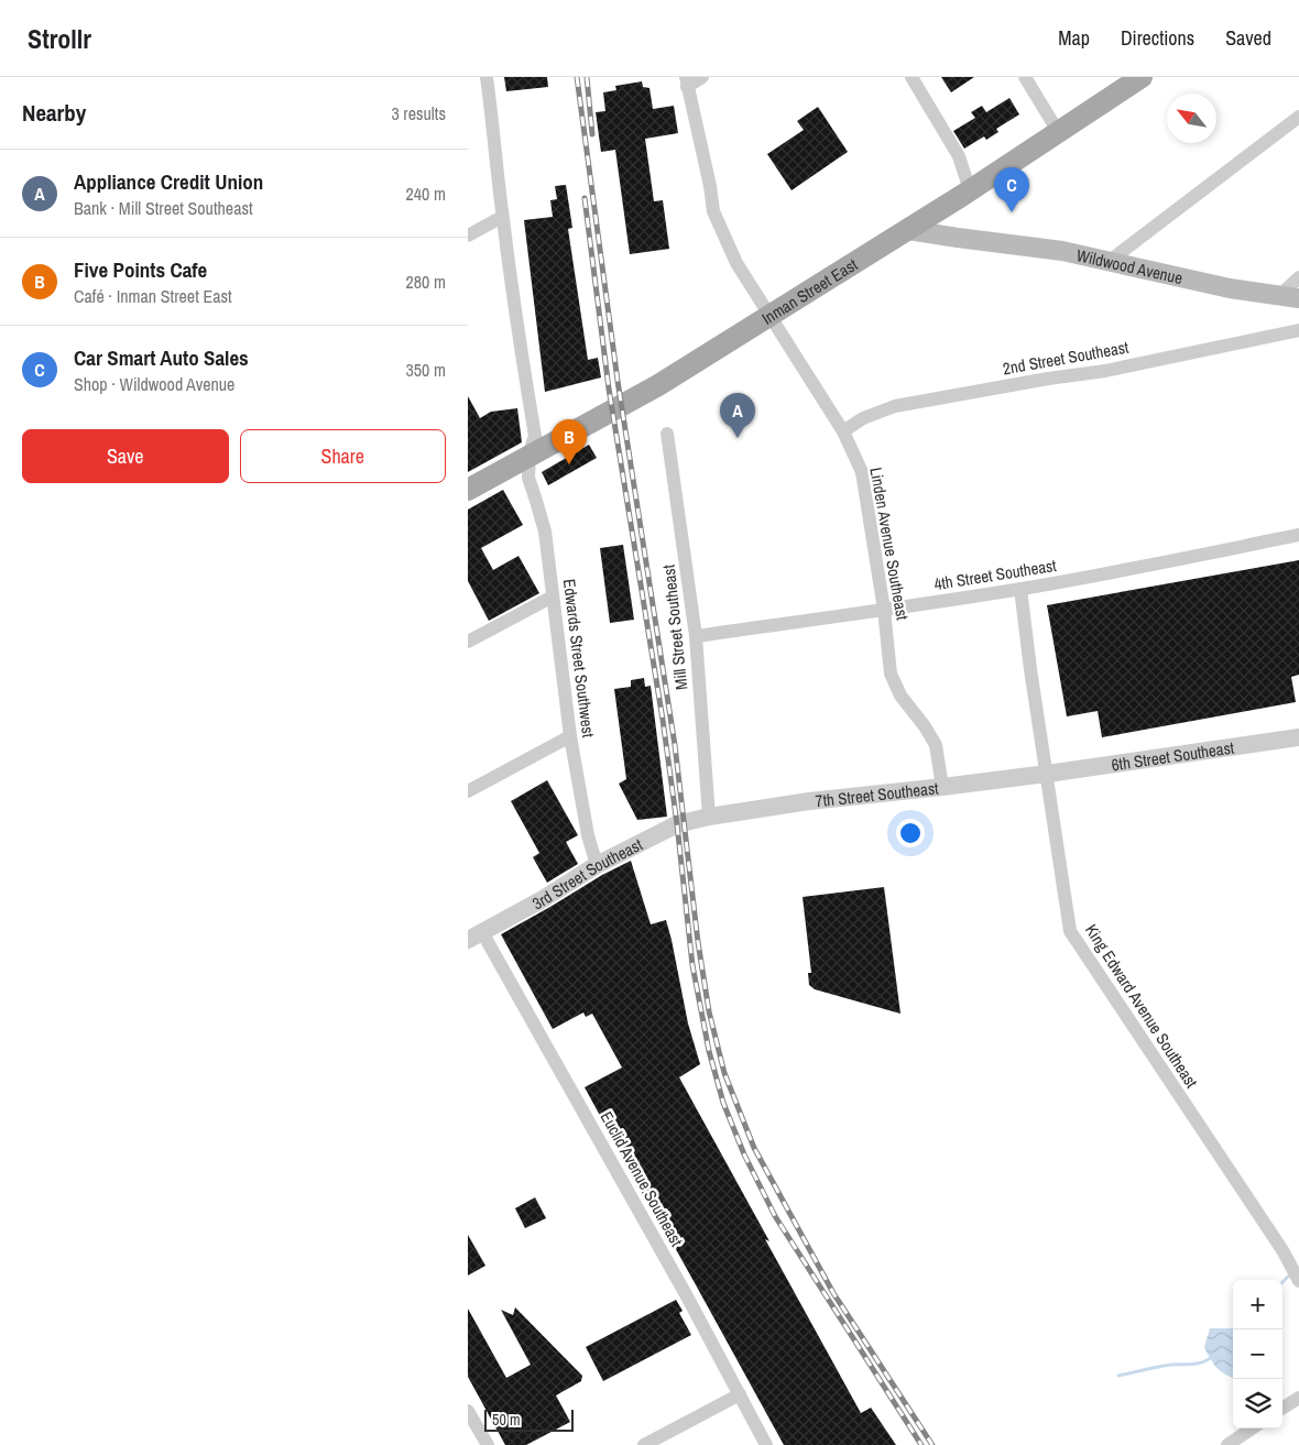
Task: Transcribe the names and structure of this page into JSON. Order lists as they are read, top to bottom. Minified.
{"streets":{"main road":["Wildwood Avenue","Inman Street East"],"street":["2nd Street Southeast","Linden Avenue Southeast","4th Street Southeast","Mill Street Southeast","Edwards Street Southwest","6th Street Southeast","7th Street Southeast","3rd Street Southeast","King Edward Avenue Southeast","Euclid Avenue Southeast"]},"crossings":[["Wildwood Avenue","Inman Street East"],["Inman Street East","Linden Avenue Southeast"],["Inman Street East","Edwards Street Southwest"],["2nd Street Southeast","Linden Avenue Southeast"],["Linden Avenue Southeast","4th Street Southeast"],["Linden Avenue Southeast","7th Street Southeast"],["4th Street Southeast","Mill Street Southeast"],["4th Street Southeast","King Edward Avenue Southeast"],["Mill Street Southeast","7th Street Southeast"],["Mill Street Southeast","3rd Street Southeast"],["Edwards Street Southwest","3rd Street Southeast"],["6th Street Southeast","7th Street Southeast"],["6th Street Southeast","King Edward Avenue Southeast"],["7th Street Southeast","3rd Street Southeast"],["7th Street Southeast","King Edward Avenue Southeast"],["3rd Street Southeast","Euclid Avenue Southeast"]],"scale_bar":"50 m","north":"top left","page":{"header":"Strollr","nav":["Map","Directions","Saved"],"heading":["Nearby","3 results"],"list":[{"mark":"A","name":"Appliance Credit Union","note":"Bank · Mill Street Southeast","value":"240 m"},{"mark":"B","name":"Five Points Cafe","note":"Café · Inman Street East","value":"280 m"},{"mark":"C","name":"Car Smart Auto Sales","note":"Shop · Wildwood Avenue","value":"350 m"}],"pins":["C","A","B"],"buttons":["Save","Share"],"map_buttons":["+","−"],"scale":"50 m"}}
